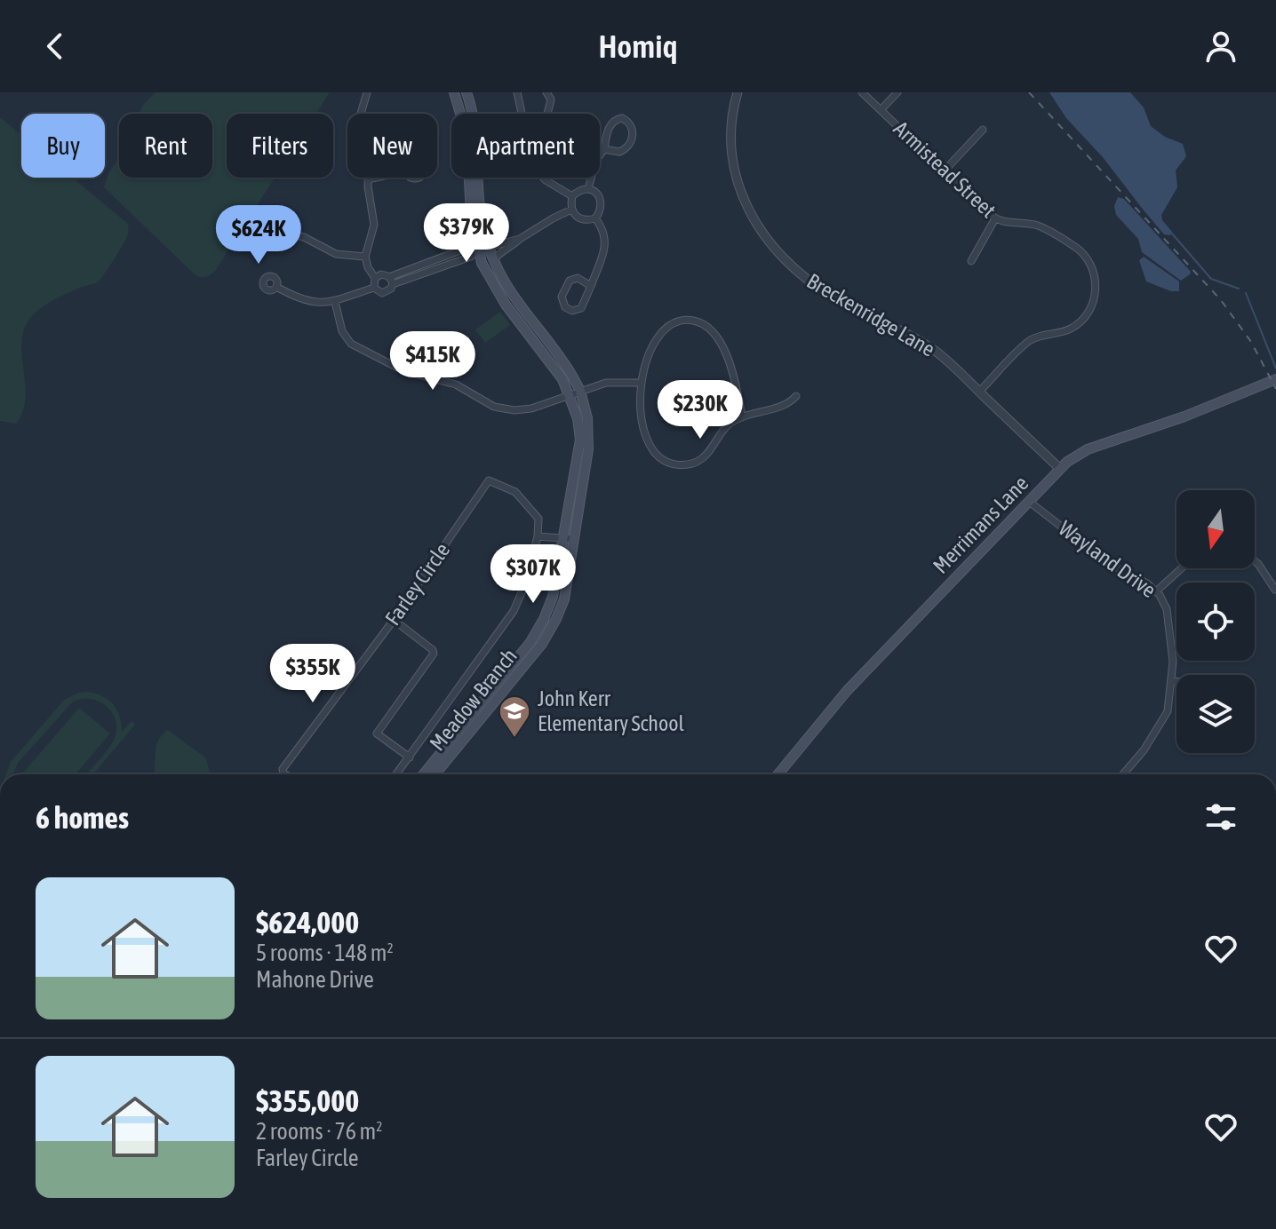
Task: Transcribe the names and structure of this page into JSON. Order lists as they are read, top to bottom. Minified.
{"streets":{"main road":["Merrimans Lane","Meadow Branch"],"street":["Armistead Street","Breckenridge Lane","Wayland Drive","Farley Circle"]},"crossings":[["Armistead Street","Breckenridge Lane"],["Breckenridge Lane","Merrimans Lane"],["Merrimans Lane","Wayland Drive"]],"places":{"school or university":["John Kerr Elementary School"]},"north":"bottom","page":{"header":"Homiq","chip":["Buy","Rent","Filters","New","Apartment"],"price":["$379K","$624K","$415K","$230K","$307K","$355K"],"heading":"6 homes","list":[{"name":"$624,000","note":"5 rooms · 148 m² · Mahone Drive"},{"name":"$355,000","note":"2 rooms · 76 m² · Farley Circle"}]}}
